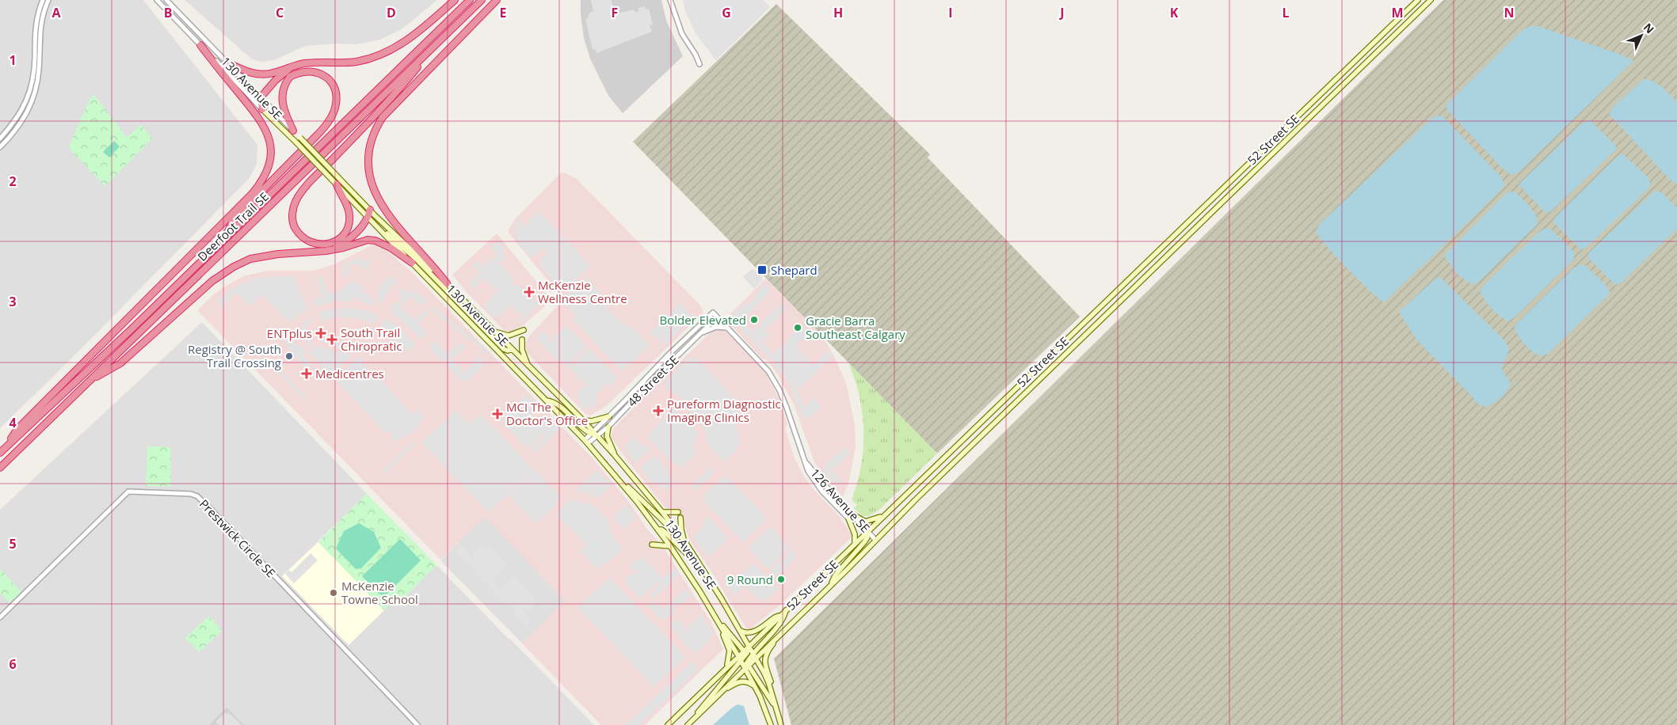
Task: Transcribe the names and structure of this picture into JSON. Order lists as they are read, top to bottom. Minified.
{"streets":{"highway":["Deerfoot Trail SE"],"main road":["130 Avenue SE","52 Street SE"],"street":["48 Street SE","126 Avenue SE","Prestwick Circle SE"]},"crossings":[["130 Avenue SE","52 Street SE"],["130 Avenue SE","48 Street SE"],["52 Street SE","126 Avenue SE"],["48 Street SE","126 Avenue SE"]],"places":{"transit":["Shepard"],"health":["McKenzie Wellness Centre","ENTplus","South Trail Chiropratic","Medicentres","Pureform Diagnostic Imaging Clinics","MCI The Doctor's Office"],"other":["Bolder Elevated","Gracie Barra Southeast Calgary","Registry @ South Trail Crossing","9 Round","McKenzie Towne School"]},"north":"top right","grid":{"columns":["A","B","C","D","E","F","G","H","I","J","K","L","M","N"],"rows":["1","2","3","4","5","6"]}}
